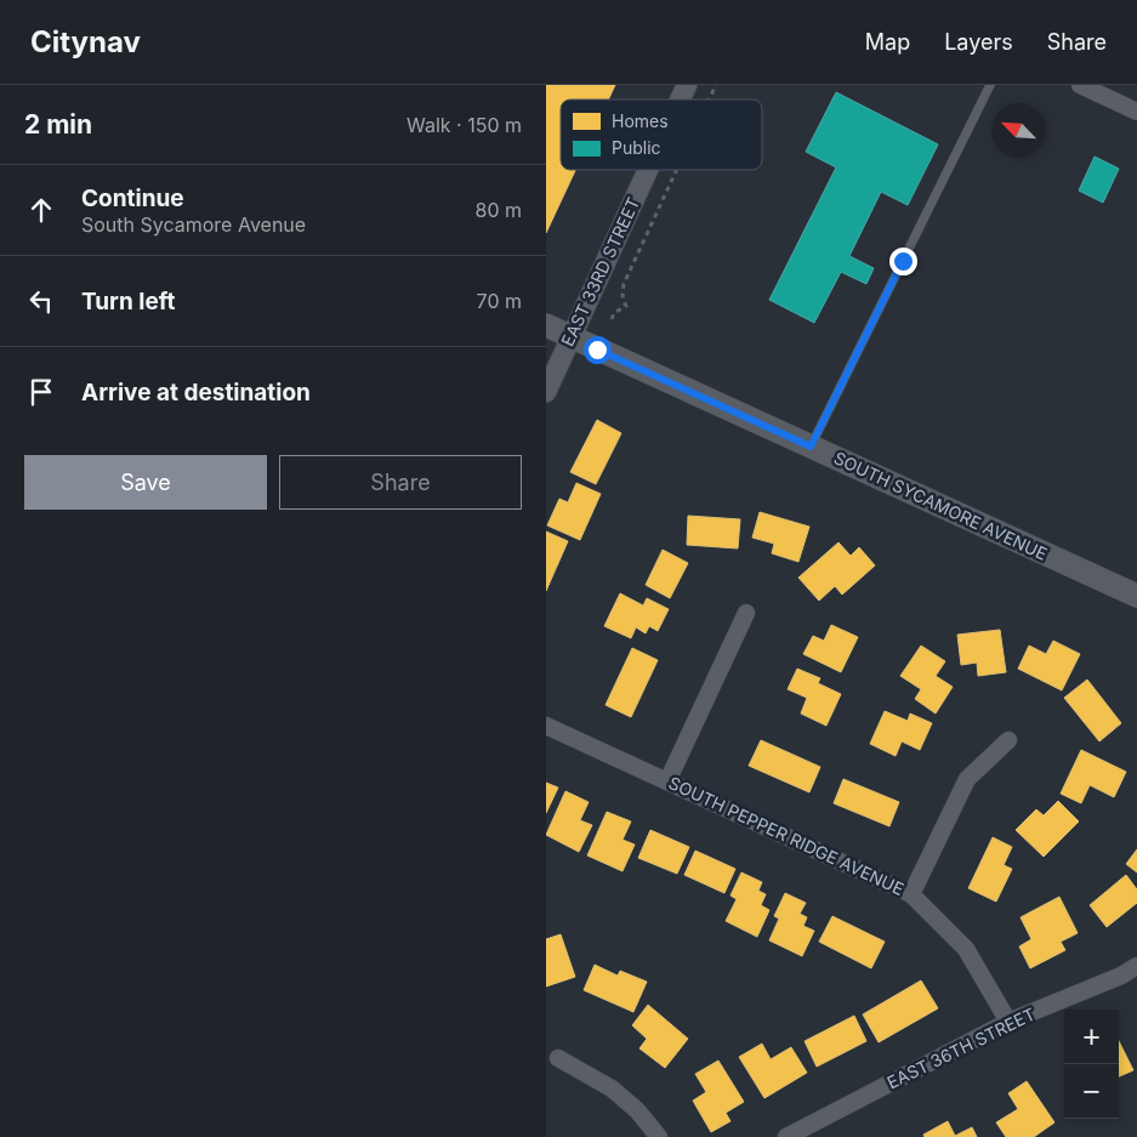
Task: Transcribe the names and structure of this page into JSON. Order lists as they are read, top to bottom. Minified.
{"streets":{"main road":["SOUTH SYCAMORE AVENUE"],"street":["EAST 33RD STREET","SOUTH PEPPER RIDGE AVENUE","EAST 36TH STREET"]},"crossings":[["EAST 33RD STREET","SOUTH SYCAMORE AVENUE"],["SOUTH PEPPER RIDGE AVENUE","EAST 36TH STREET"]],"legend":["Homes","Public"],"north":"top left","page":{"header":"Citynav","nav":["Map","Layers","Share"],"heading":["2 min","Walk · 150 m"],"list":[["Continue","South Sycamore Avenue","80 m"],["Turn left","70 m"],"Arrive at destination"],"buttons":["Save","Share"],"map_buttons":["+","−"]}}
